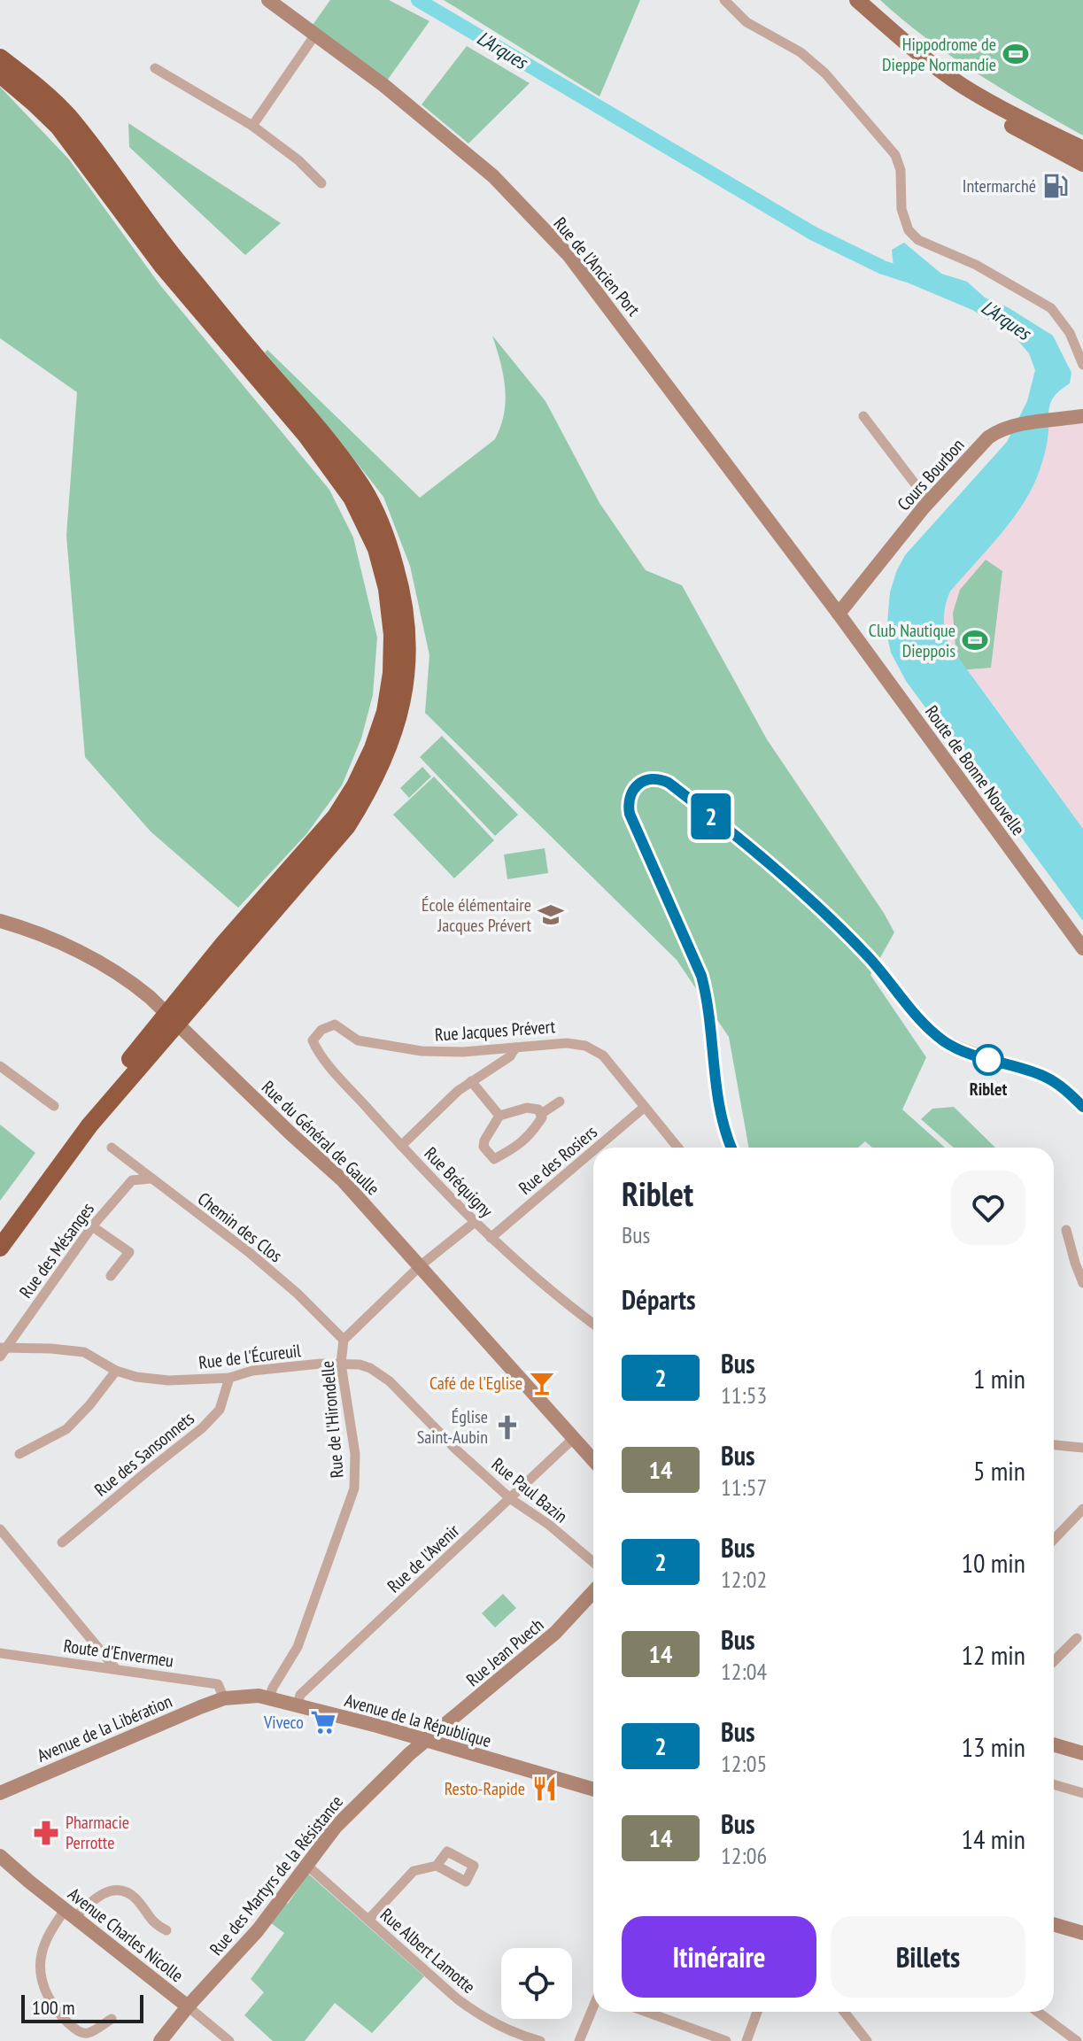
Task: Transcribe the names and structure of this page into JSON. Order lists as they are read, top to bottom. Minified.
{"streets":{"street":["Rue de l'Ancien Port","Cours Bourbon","Route de Bonne Nouvelle","Rue Jacques Prévert","Rue du Général de Gaulle","Rue des Rosiers","Rue Bréquigny","Chemin des Clos","Rue des Mésanges","Rue de l'Écureuil","Rue de l'Hirondelle","Rue des Sansonnets","Rue Paul Bazin","Rue de l'Avenir","Rue Jean Puech","Route d'Envermeu","Avenue de la République","Avenue de la Libération","Rue des Martyrs de la Résistance","Avenue Charles Nicolle","Rue Albert Lamotte"]},"crossings":[["Rue de l'Ancien Port","Cours Bourbon"],["Rue de l'Ancien Port","Route de Bonne Nouvelle"],["Cours Bourbon","Route de Bonne Nouvelle"],["Rue Jacques Prévert","Rue des Rosiers"],["Rue Jacques Prévert","Rue Bréquigny"],["Rue du Général de Gaulle","Rue de l'Hirondelle"],["Rue du Général de Gaulle","Rue de l'Avenir"],["Rue des Rosiers","Rue Bréquigny"],["Rue Bréquigny","Rue de l'Hirondelle"],["Chemin des Clos","Rue des Mésanges"],["Chemin des Clos","Rue de l'Hirondelle"],["Rue des Mésanges","Rue de l'Écureuil"],["Rue de l'Écureuil","Rue de l'Hirondelle"],["Rue de l'Écureuil","Rue des Sansonnets"],["Rue de l'Écureuil","Rue Paul Bazin"],["Rue de l'Hirondelle","Rue Paul Bazin"],["Rue de l'Hirondelle","Avenue de la République"],["Rue Paul Bazin","Rue de l'Avenir"],["Rue de l'Avenir","Avenue de la République"],["Rue Jean Puech","Avenue de la République"],["Rue Jean Puech","Rue des Martyrs de la Résistance"],["Route d'Envermeu","Avenue de la République"],["Route d'Envermeu","Avenue de la Libération"],["Avenue de la République","Avenue de la Libération"],["Avenue de la République","Rue des Martyrs de la Résistance"],["Rue des Martyrs de la Résistance","Avenue Charles Nicolle"],["Rue des Martyrs de la Résistance","Rue Albert Lamotte"]],"water":["L'Arques"],"places":{"sports":["Hippodrome de Dieppe Normandie","Club Nautique Dieppois"],"fuel station":["Intermarché"],"school or university":["École élémentaire Jacques Prévert"],"other":["Riblet"],"bar":["Café de l'Eglise"],"church":["Église Saint-Aubin"],"supermarket":["Viveco"],"restaurant":["Resto-Rapide"],"pharmacy":["Pharmacie Perrotte"]},"lines":["bus line 2"],"scale_bar":"100 m","page":{"on_map":"2","heading":[["Riblet","Bus"],"Départs"],"list":[{"mark":"2","name":"Bus","note":"11:53","value":"1 min"},{"mark":"14","name":"Bus","note":"11:57","value":"5 min"},{"mark":"2","name":"Bus","note":"12:02","value":"10 min"},{"mark":"14","name":"Bus","note":"12:04","value":"12 min"},{"mark":"2","name":"Bus","note":"12:05","value":"13 min"},{"mark":"14","name":"Bus","note":"12:06","value":"14 min"}],"buttons":["Itinéraire","Billets"],"scale":"100 m"}}
